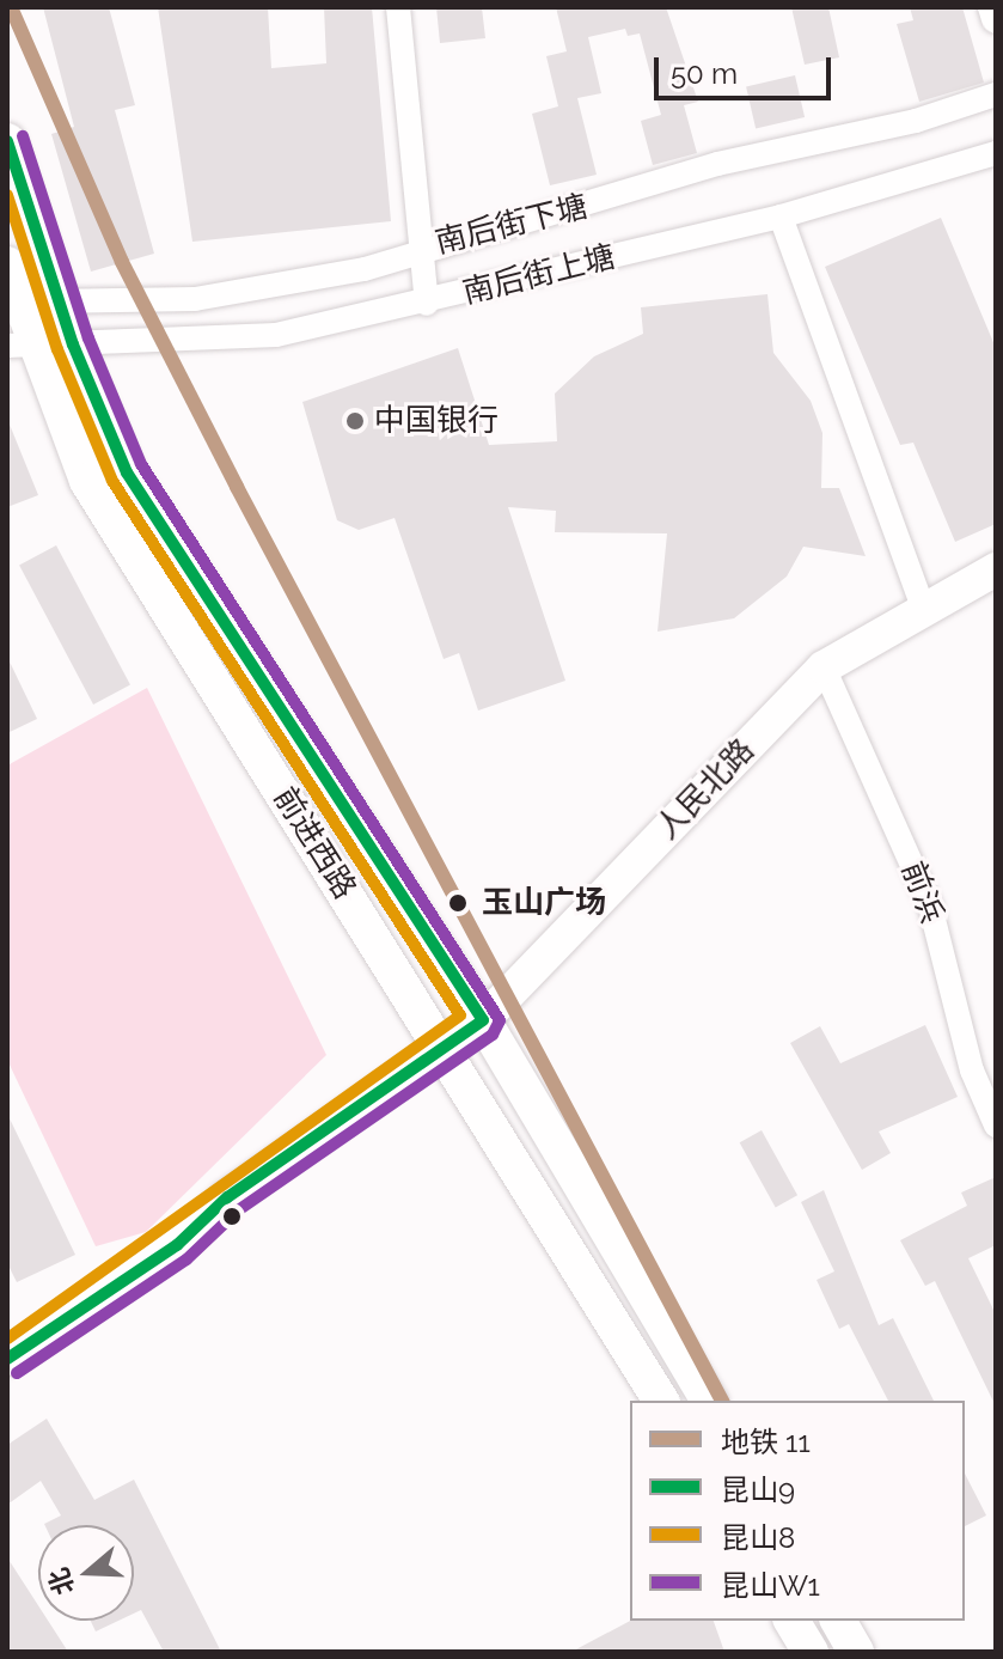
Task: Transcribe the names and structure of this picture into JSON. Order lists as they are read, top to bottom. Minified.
{"streets":{"main road":["人民北路","前进西路"],"street":["南后街下塘","南后街上塘","前浜"]},"crossings":[["南后街下塘","前进西路"],["南后街上塘","前进西路"],["人民北路","前进西路"],["人民北路","前浜"]],"places":["中国银行","玉山广场"],"lines":["metro line 11","transit line 昆山W1","transit line 昆山9","transit line 昆山8"],"legend":["地铁 11","昆山9","昆山8","昆山W1"],"scale_bar":"50 m","north":"left"}
